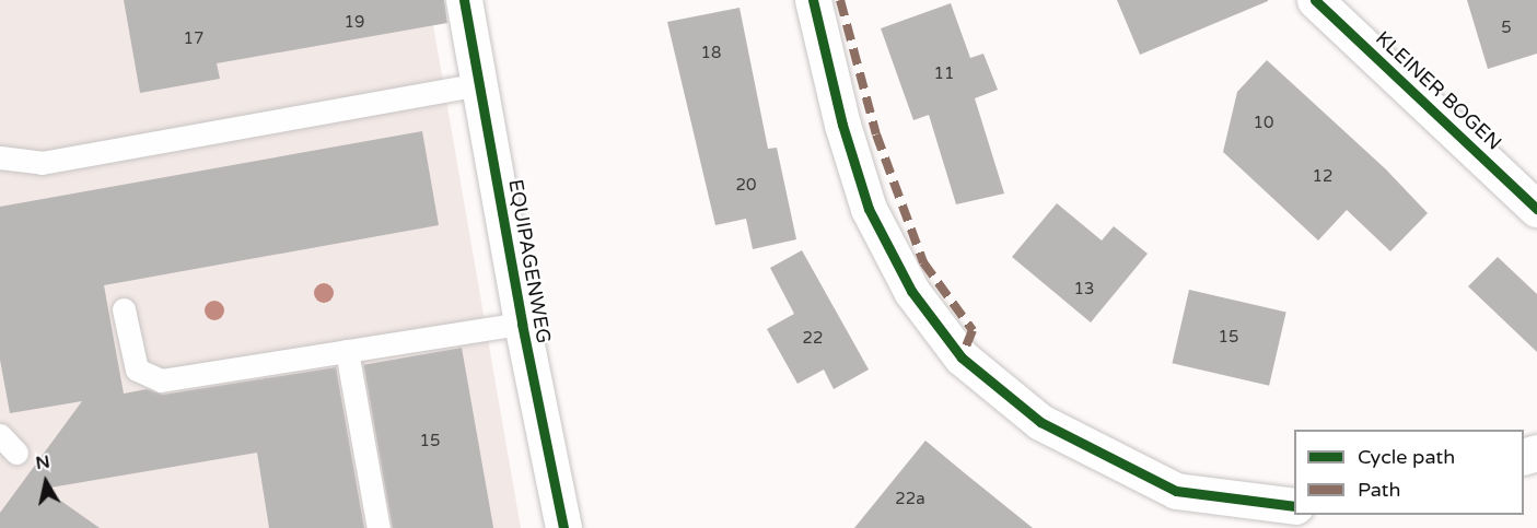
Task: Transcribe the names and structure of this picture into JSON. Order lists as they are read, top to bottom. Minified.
{"streets":{"street":["KLEINER BOGEN","EQUIPAGENWEG"]},"house_numbers":["19","5","17","18","11","10","12","20","13","15","22","15","22a"],"legend":["Cycle path","Path"],"north":"top"}
